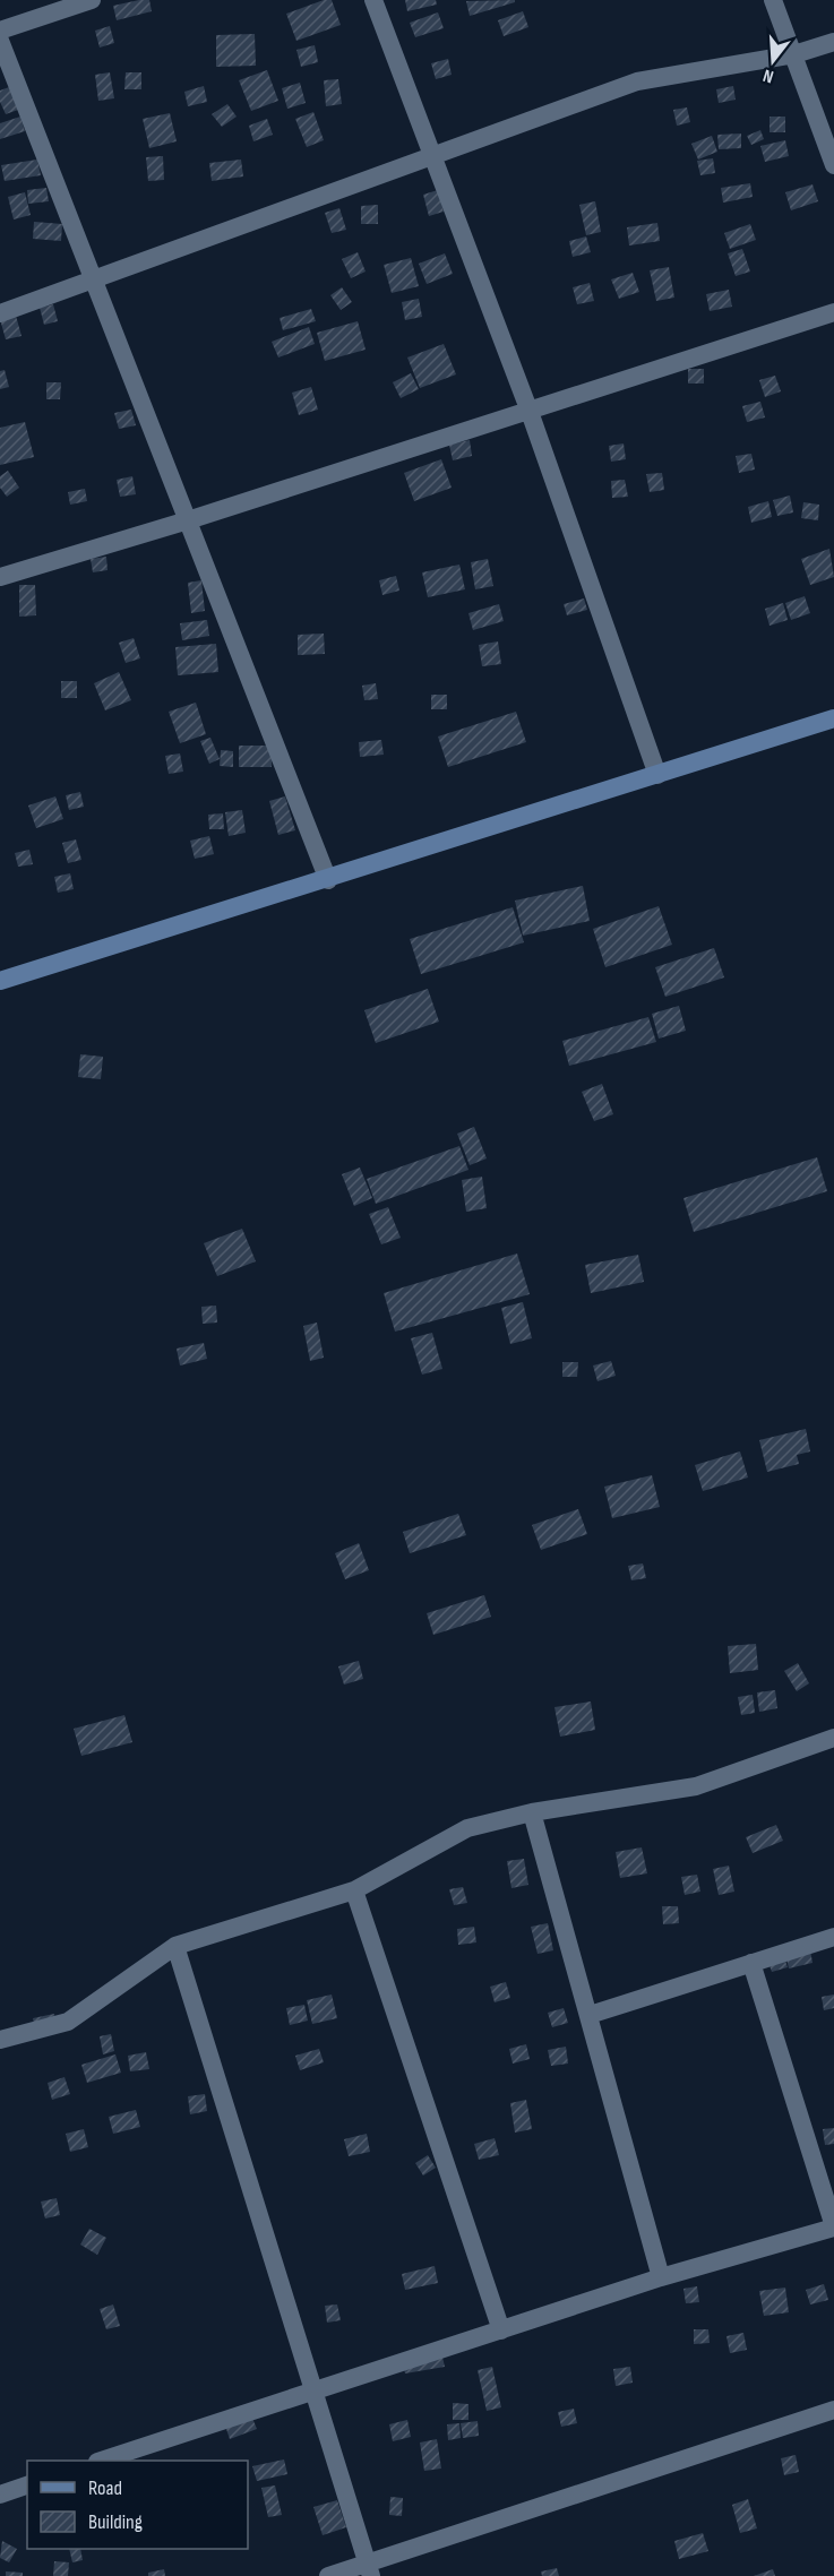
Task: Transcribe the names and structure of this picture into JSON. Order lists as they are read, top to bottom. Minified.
{"legend":["Road","Building"],"north":"bottom"}
